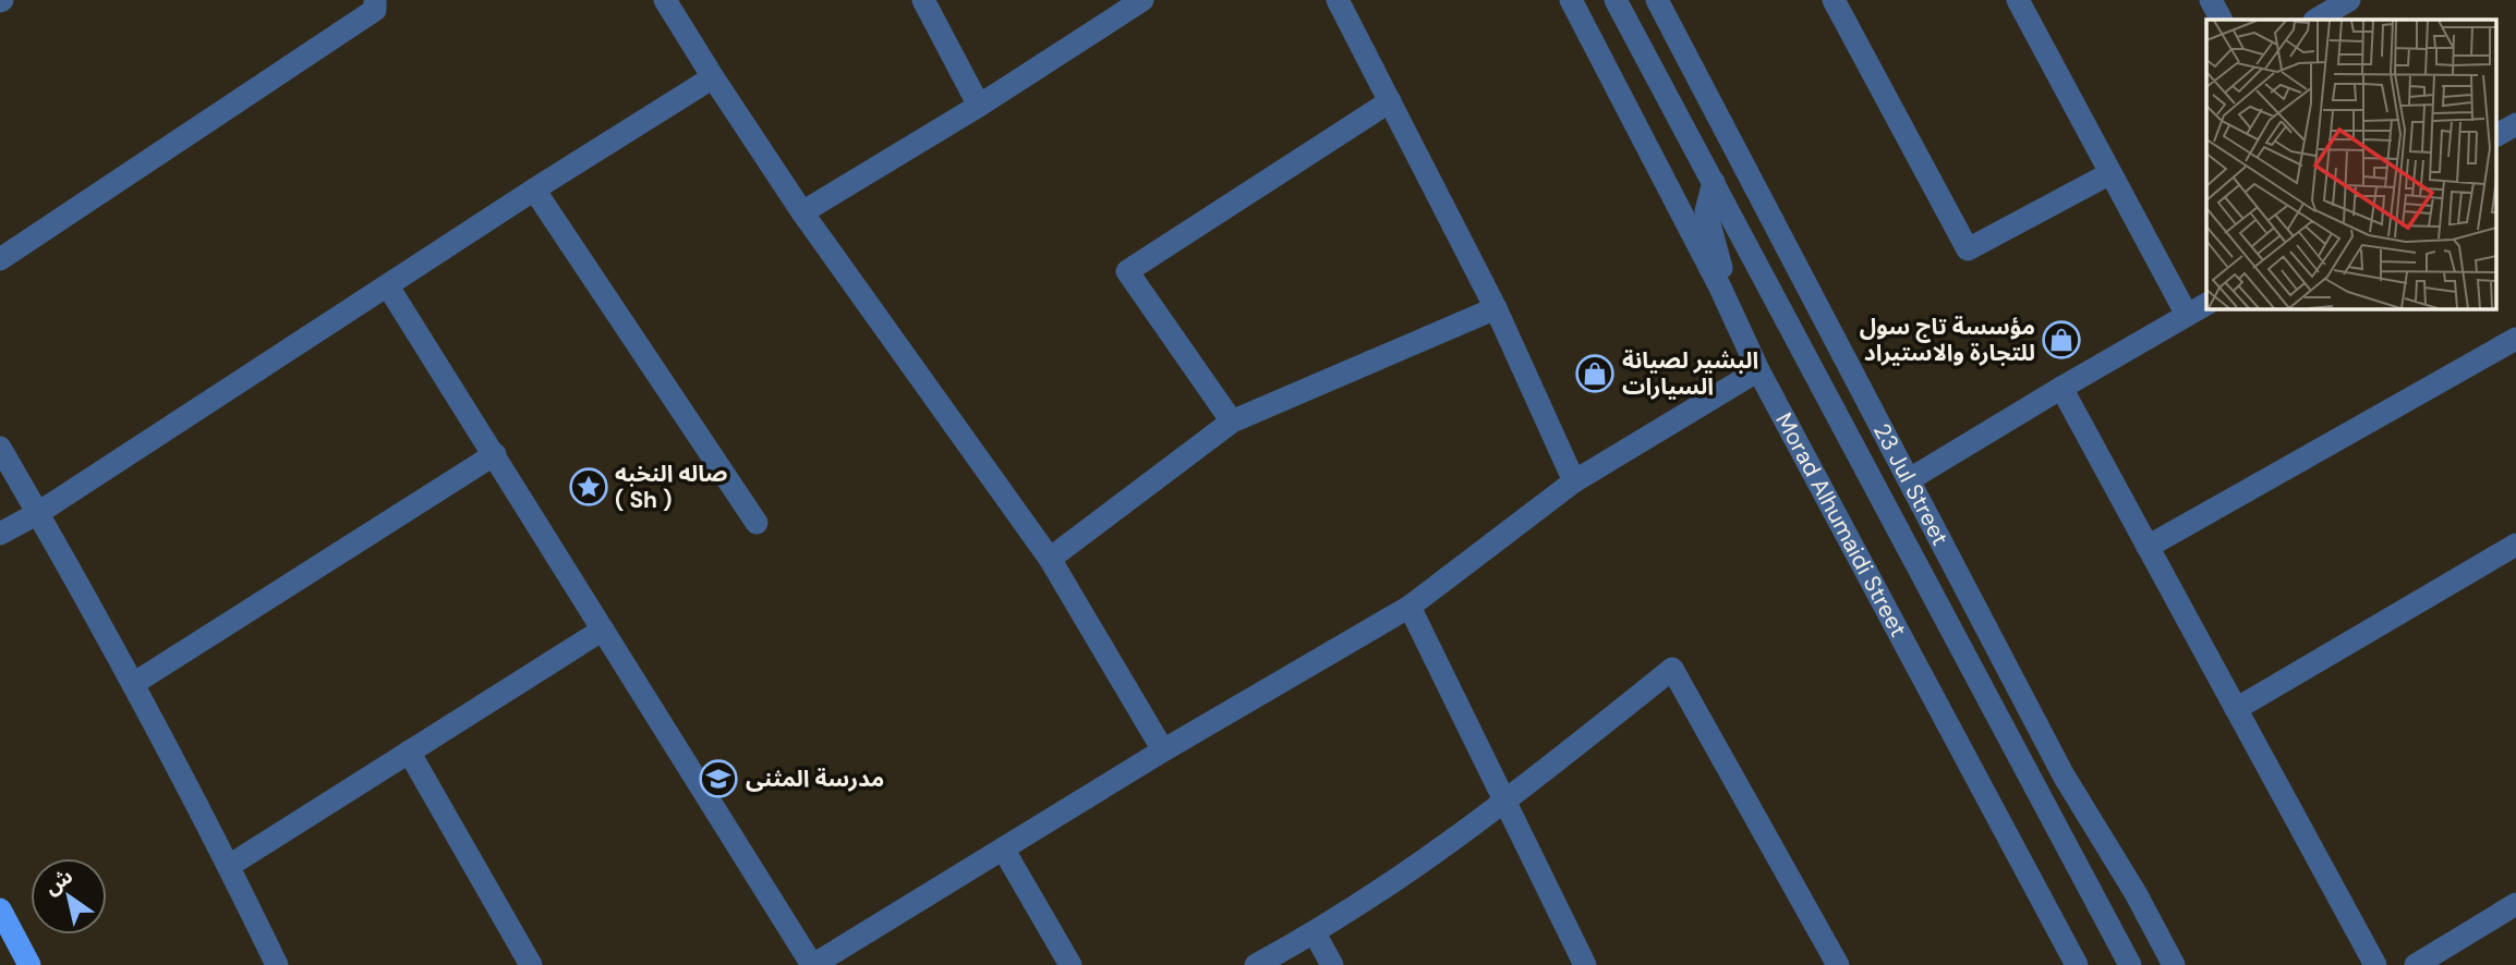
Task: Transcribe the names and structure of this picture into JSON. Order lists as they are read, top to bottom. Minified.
{"streets":{"street":["23 Jul Street","Morad Alhumaidi Street"]},"places":{"shop":["مؤسسة تاج سول للتجارة والاستيراد","البشير لصيانة السيارات"],"place":["صاله النخبه ( Sh )"],"school or university":["مدرسة المثنى"]},"north":"top left"}
